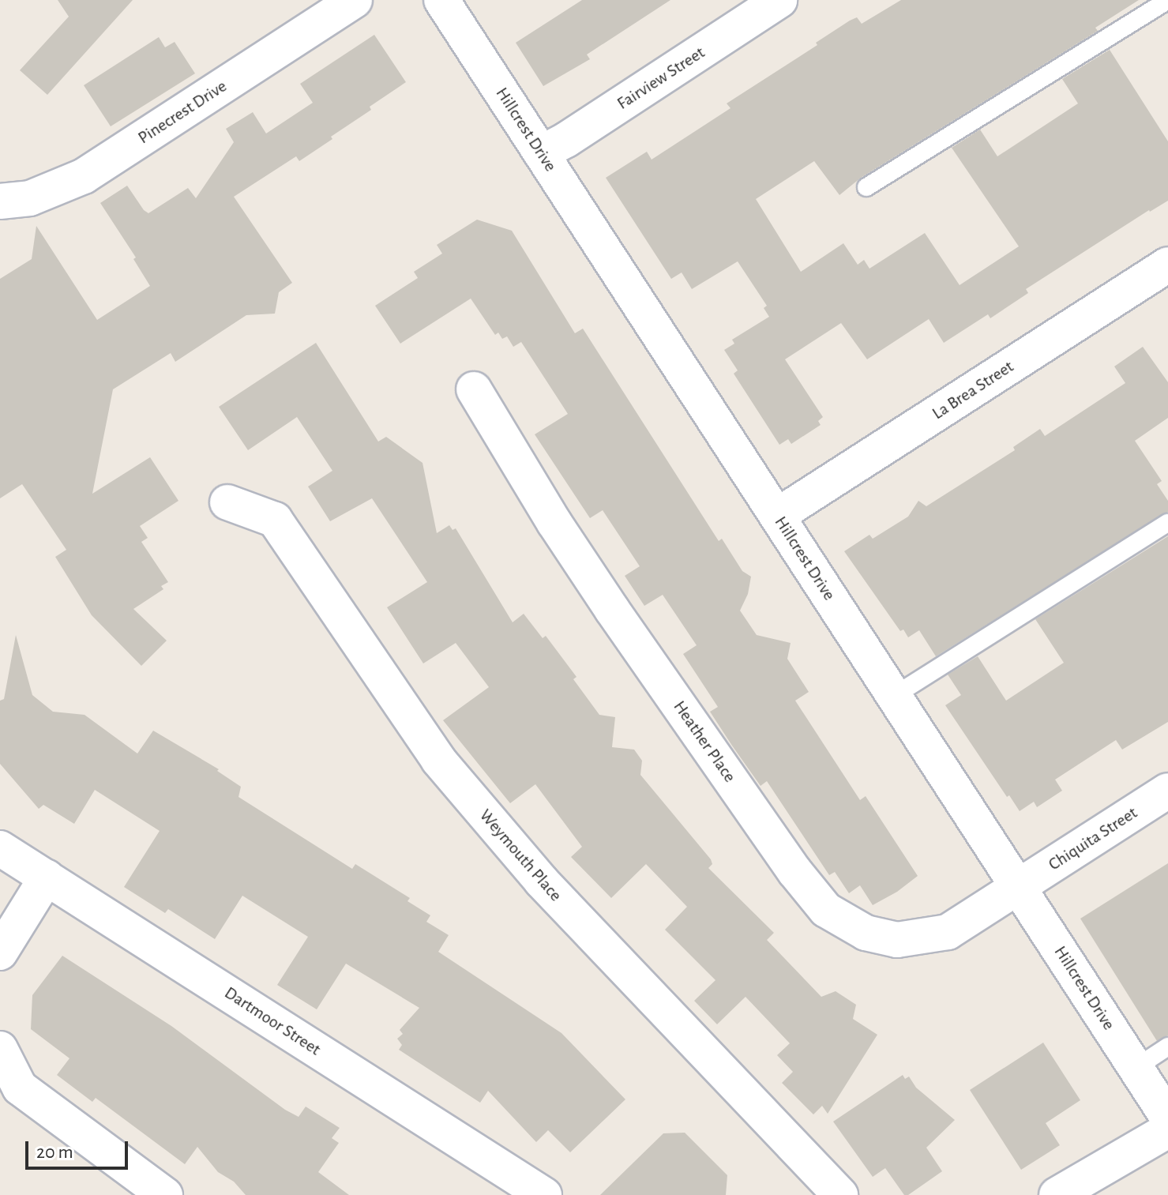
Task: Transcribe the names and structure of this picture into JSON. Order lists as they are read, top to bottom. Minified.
{"streets":{"street":["Fairview Street","Pinecrest Drive","Hillcrest Drive","La Brea Street","Heather Place","Chiquita Street","Weymouth Place","Dartmoor Street"]},"crossings":[["Fairview Street","Hillcrest Drive"],["Hillcrest Drive","La Brea Street"],["Hillcrest Drive","Heather Place"],["Hillcrest Drive","Chiquita Street"],["Heather Place","Chiquita Street"]],"scale_bar":"20 m"}
